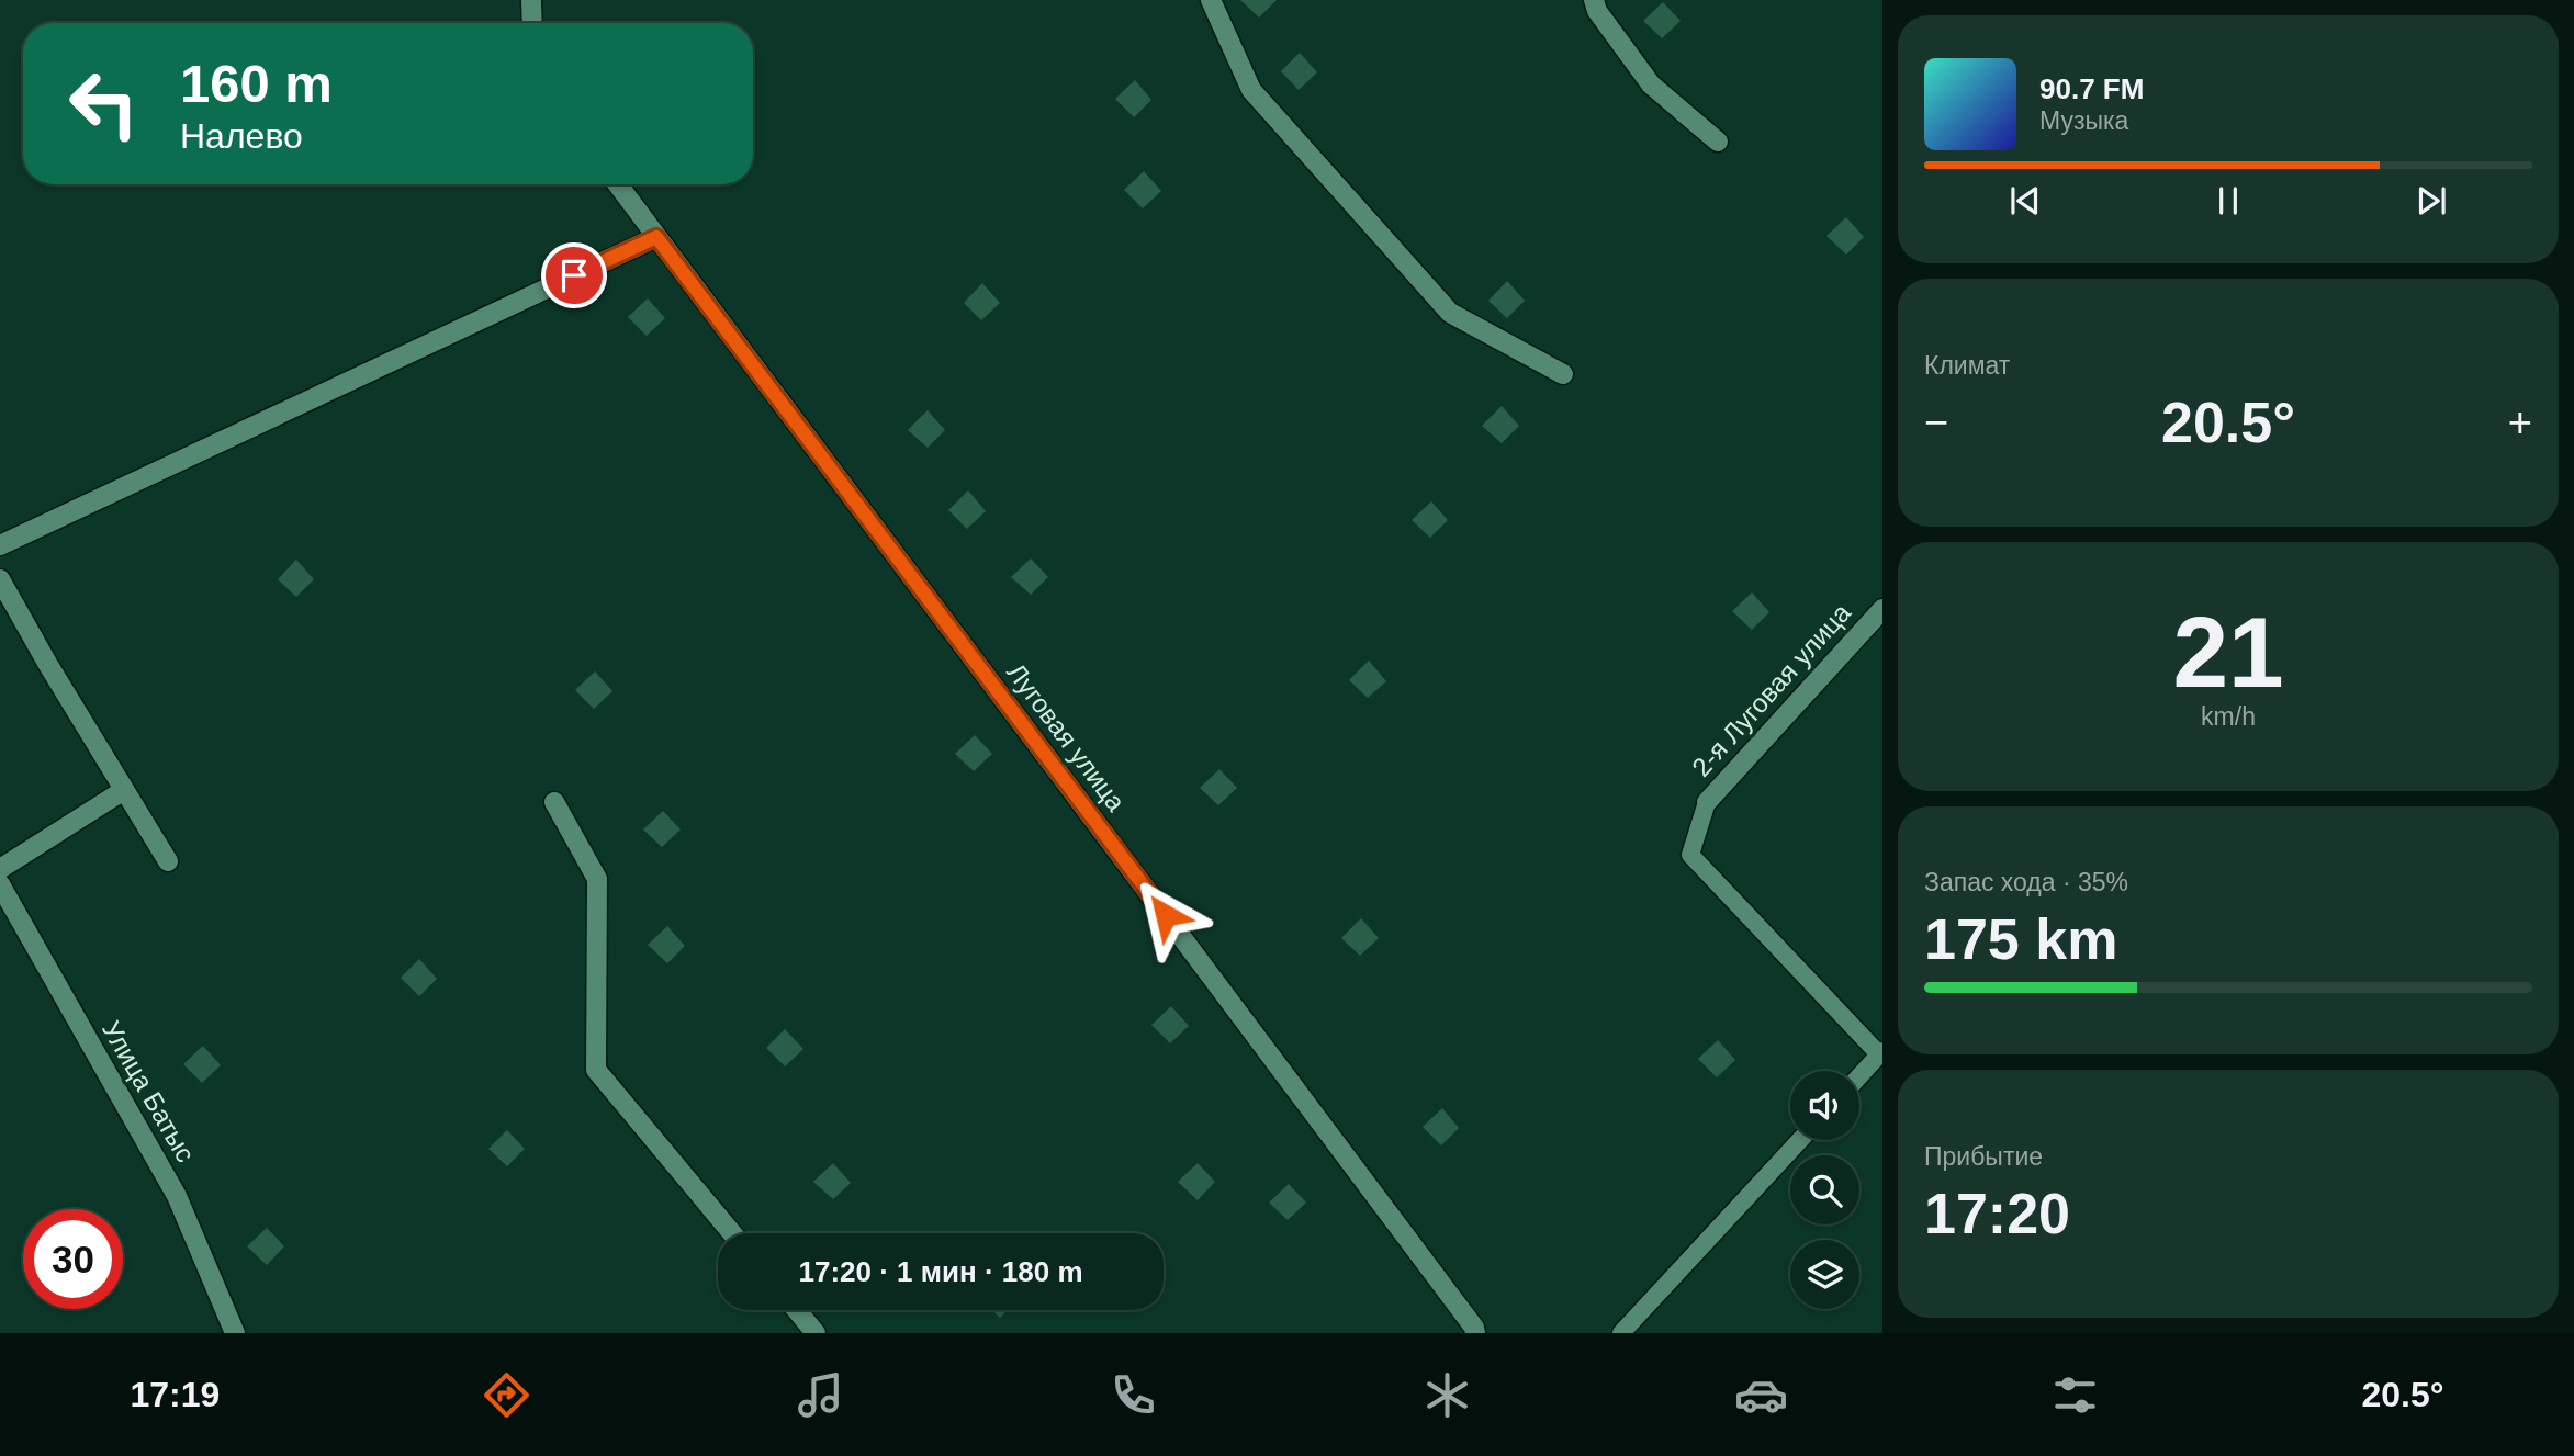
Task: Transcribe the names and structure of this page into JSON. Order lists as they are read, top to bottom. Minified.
{"streets":{"street":["2-я Луговая улица","Луговая улица","Улица Батыс"]},"page":{"turn":["160 m","Налево"],"song":["90.7 FM","Музыка"],"tile":["Климат",["21","km/h"],["Запас хода · 35%","175 km"],["Прибытие","17:20"]],"heat":["−","20.5°","+"],"limit":"30","trip":"17:20 · 1 мин · 180 m","tabs":["17:19","20.5°"]}}
